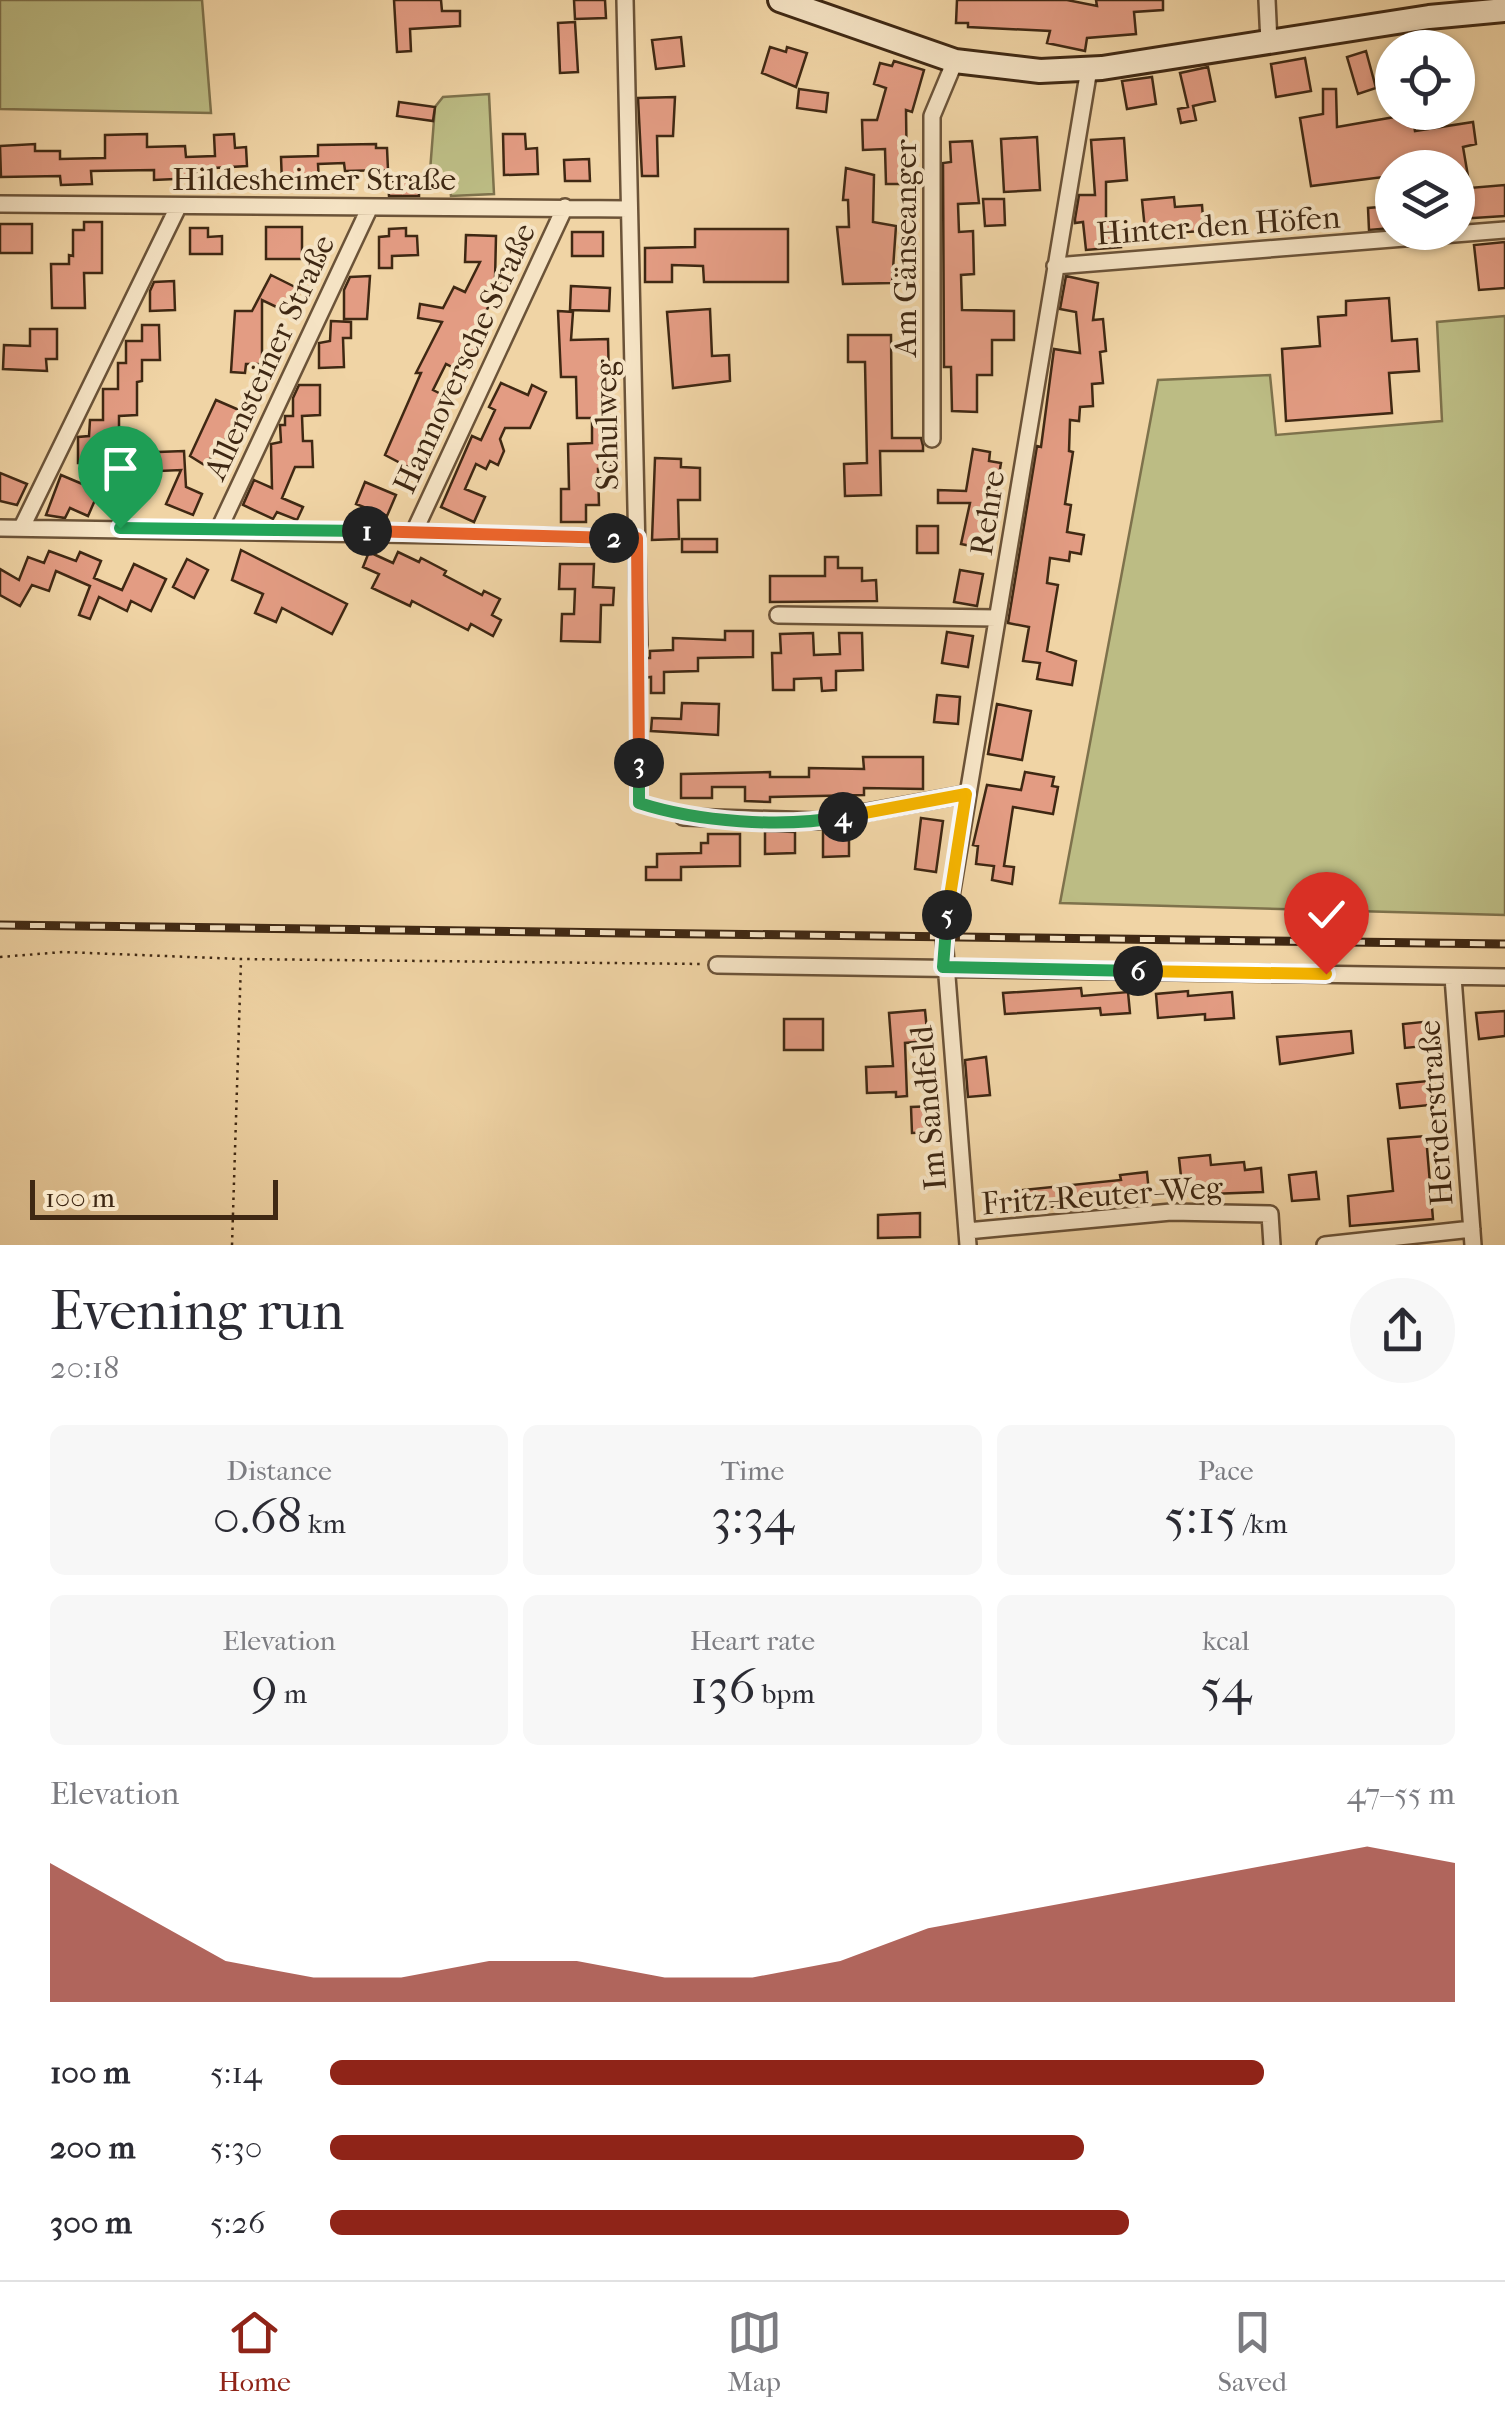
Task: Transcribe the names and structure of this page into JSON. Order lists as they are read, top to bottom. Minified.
{"streets":{"street":["Hildesheimer Straße","Hinter den Höfen","Am Gänseanger","Allensteiner Straße","Hannoversche Straße","Schulweg","Rehre","Im Sandfeld","Herderstraße","Fritz-Reuter-Weg"]},"crossings":[["Hildesheimer Straße","Allensteiner Straße"],["Hildesheimer Straße","Hannoversche Straße"],["Hildesheimer Straße","Schulweg"],["Hinter den Höfen","Rehre"],["Rehre","Im Sandfeld"],["Im Sandfeld","Fritz-Reuter-Weg"]],"scale_bar":"100 m","page":{"pins":["1","2","3","4","5","6"],"scale":"100 m","heading":["Evening run","20:18"],"stats":[["Distance","0.68 km"],["Time","3:34"],["Pace","5:15 /km"],["Elevation","9 m"],["Heart rate","136 bpm"],["kcal","54"]],"chart":["Elevation","47–55 m"],"list":[{"name":"100 m","note":"5:14"},{"name":"200 m","note":"5:30"},{"name":"300 m","note":"5:26"}],"tabs":["Home","Map","Saved"]}}
